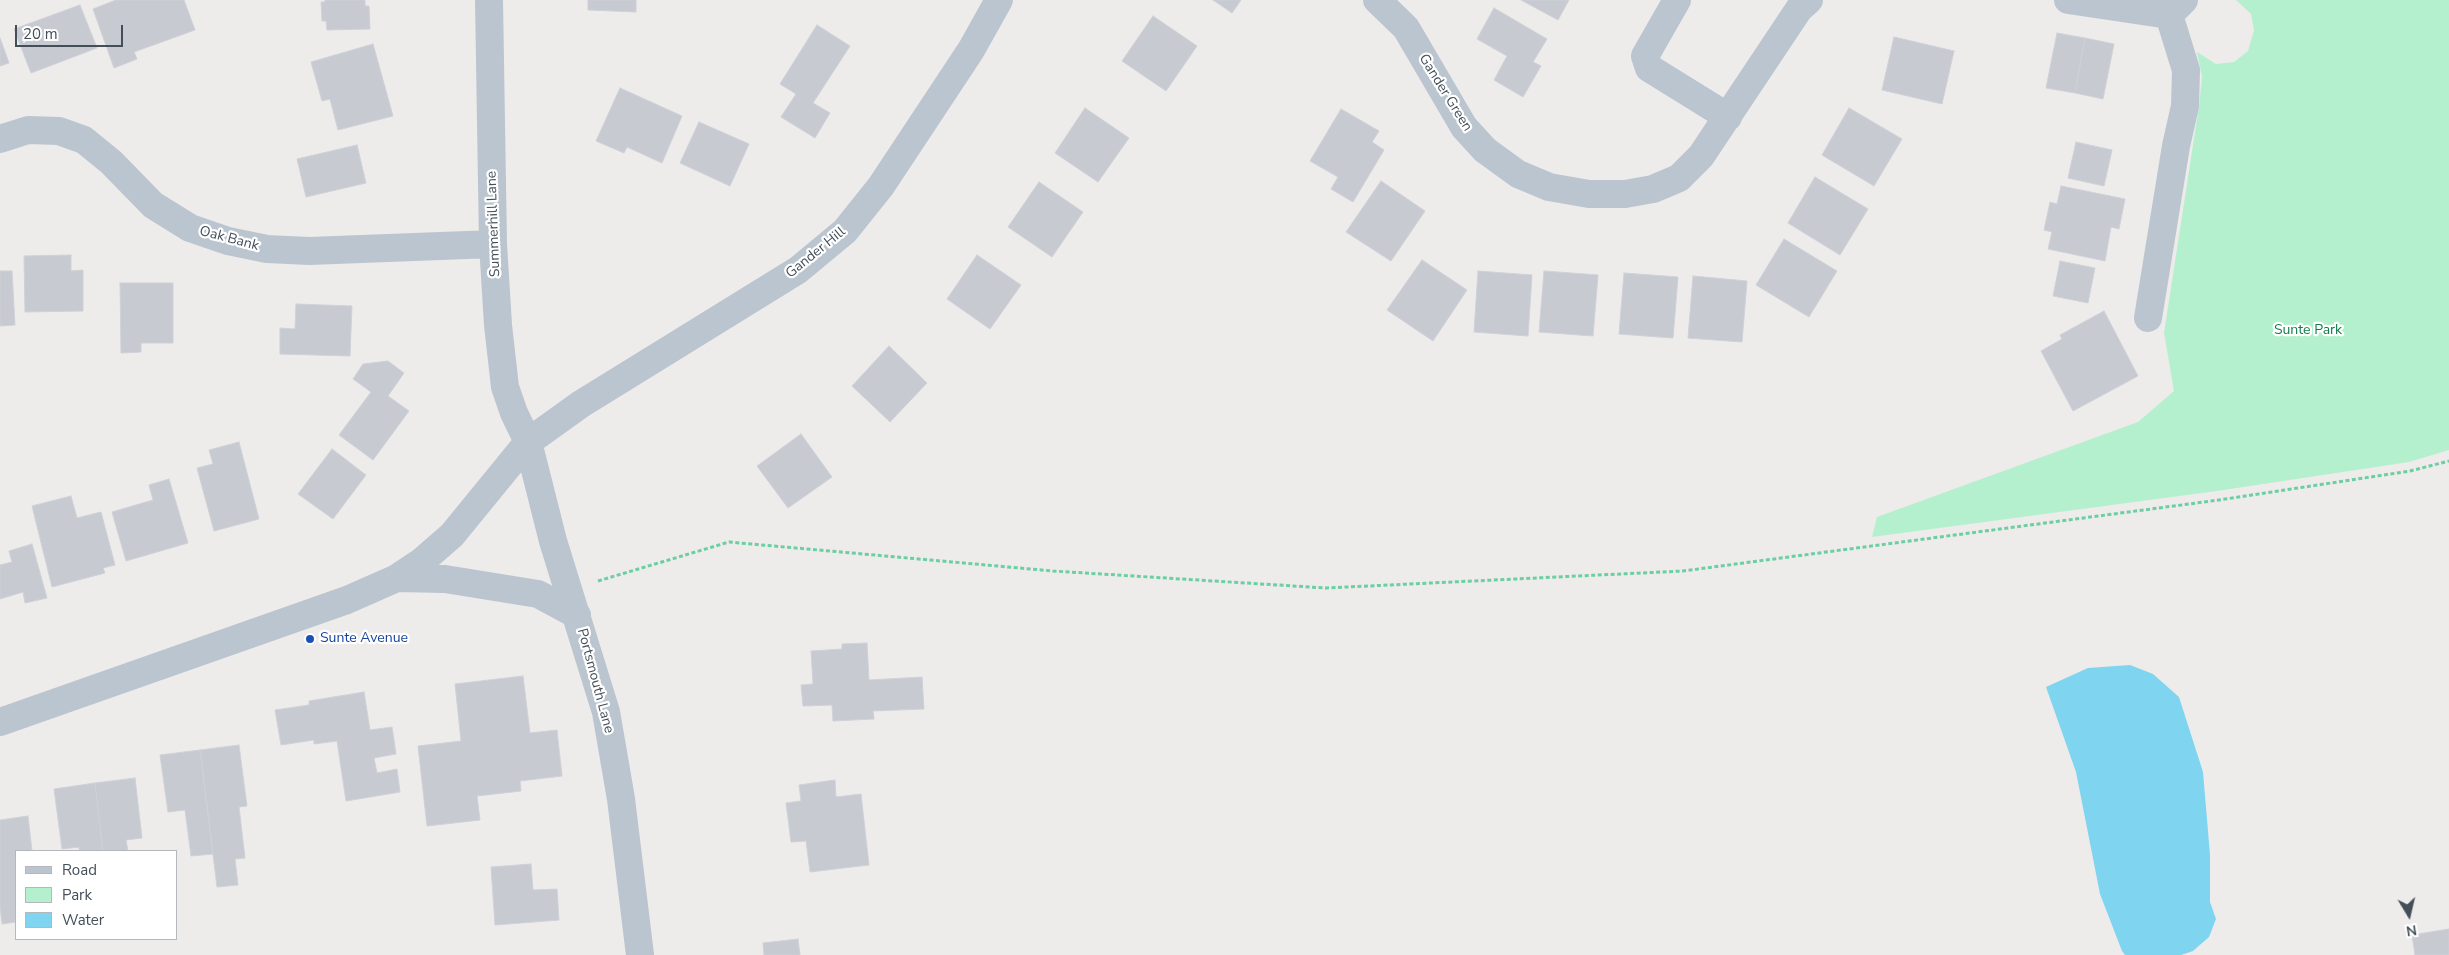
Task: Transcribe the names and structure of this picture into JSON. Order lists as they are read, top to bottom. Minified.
{"streets":{"street":["Gander Green","Summerhill Lane","Oak Bank","Gander Hill","Portsmouth Lane"]},"crossings":[["Summerhill Lane","Oak Bank"],["Summerhill Lane","Gander Hill"],["Summerhill Lane","Portsmouth Lane"],["Gander Hill","Portsmouth Lane"]],"parks":["Sunte Park"],"places":["Sunte Avenue"],"legend":["Road","Park","Water"],"scale_bar":"20 m","north":"bottom"}
